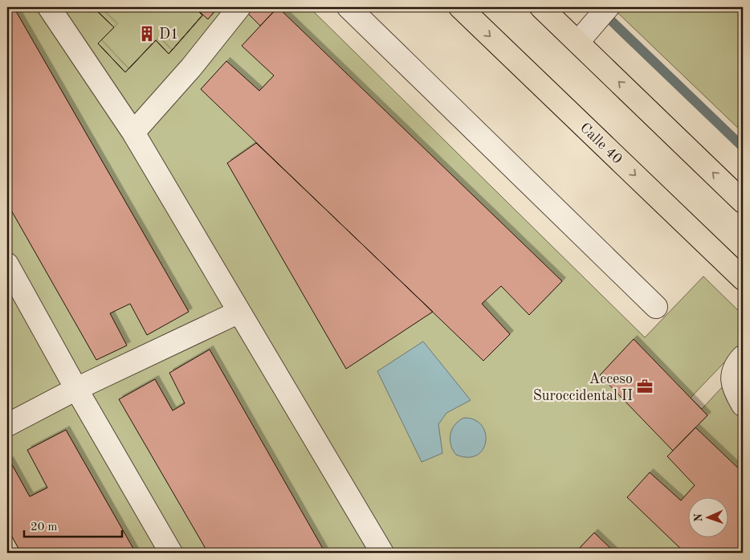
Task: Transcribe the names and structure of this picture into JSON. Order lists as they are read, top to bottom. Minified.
{"streets":{"main road":["Calle 40"]},"places":{"building":["D1"],"office":["Acceso Suroccidental II"]},"scale_bar":"20 m","north":"left"}
